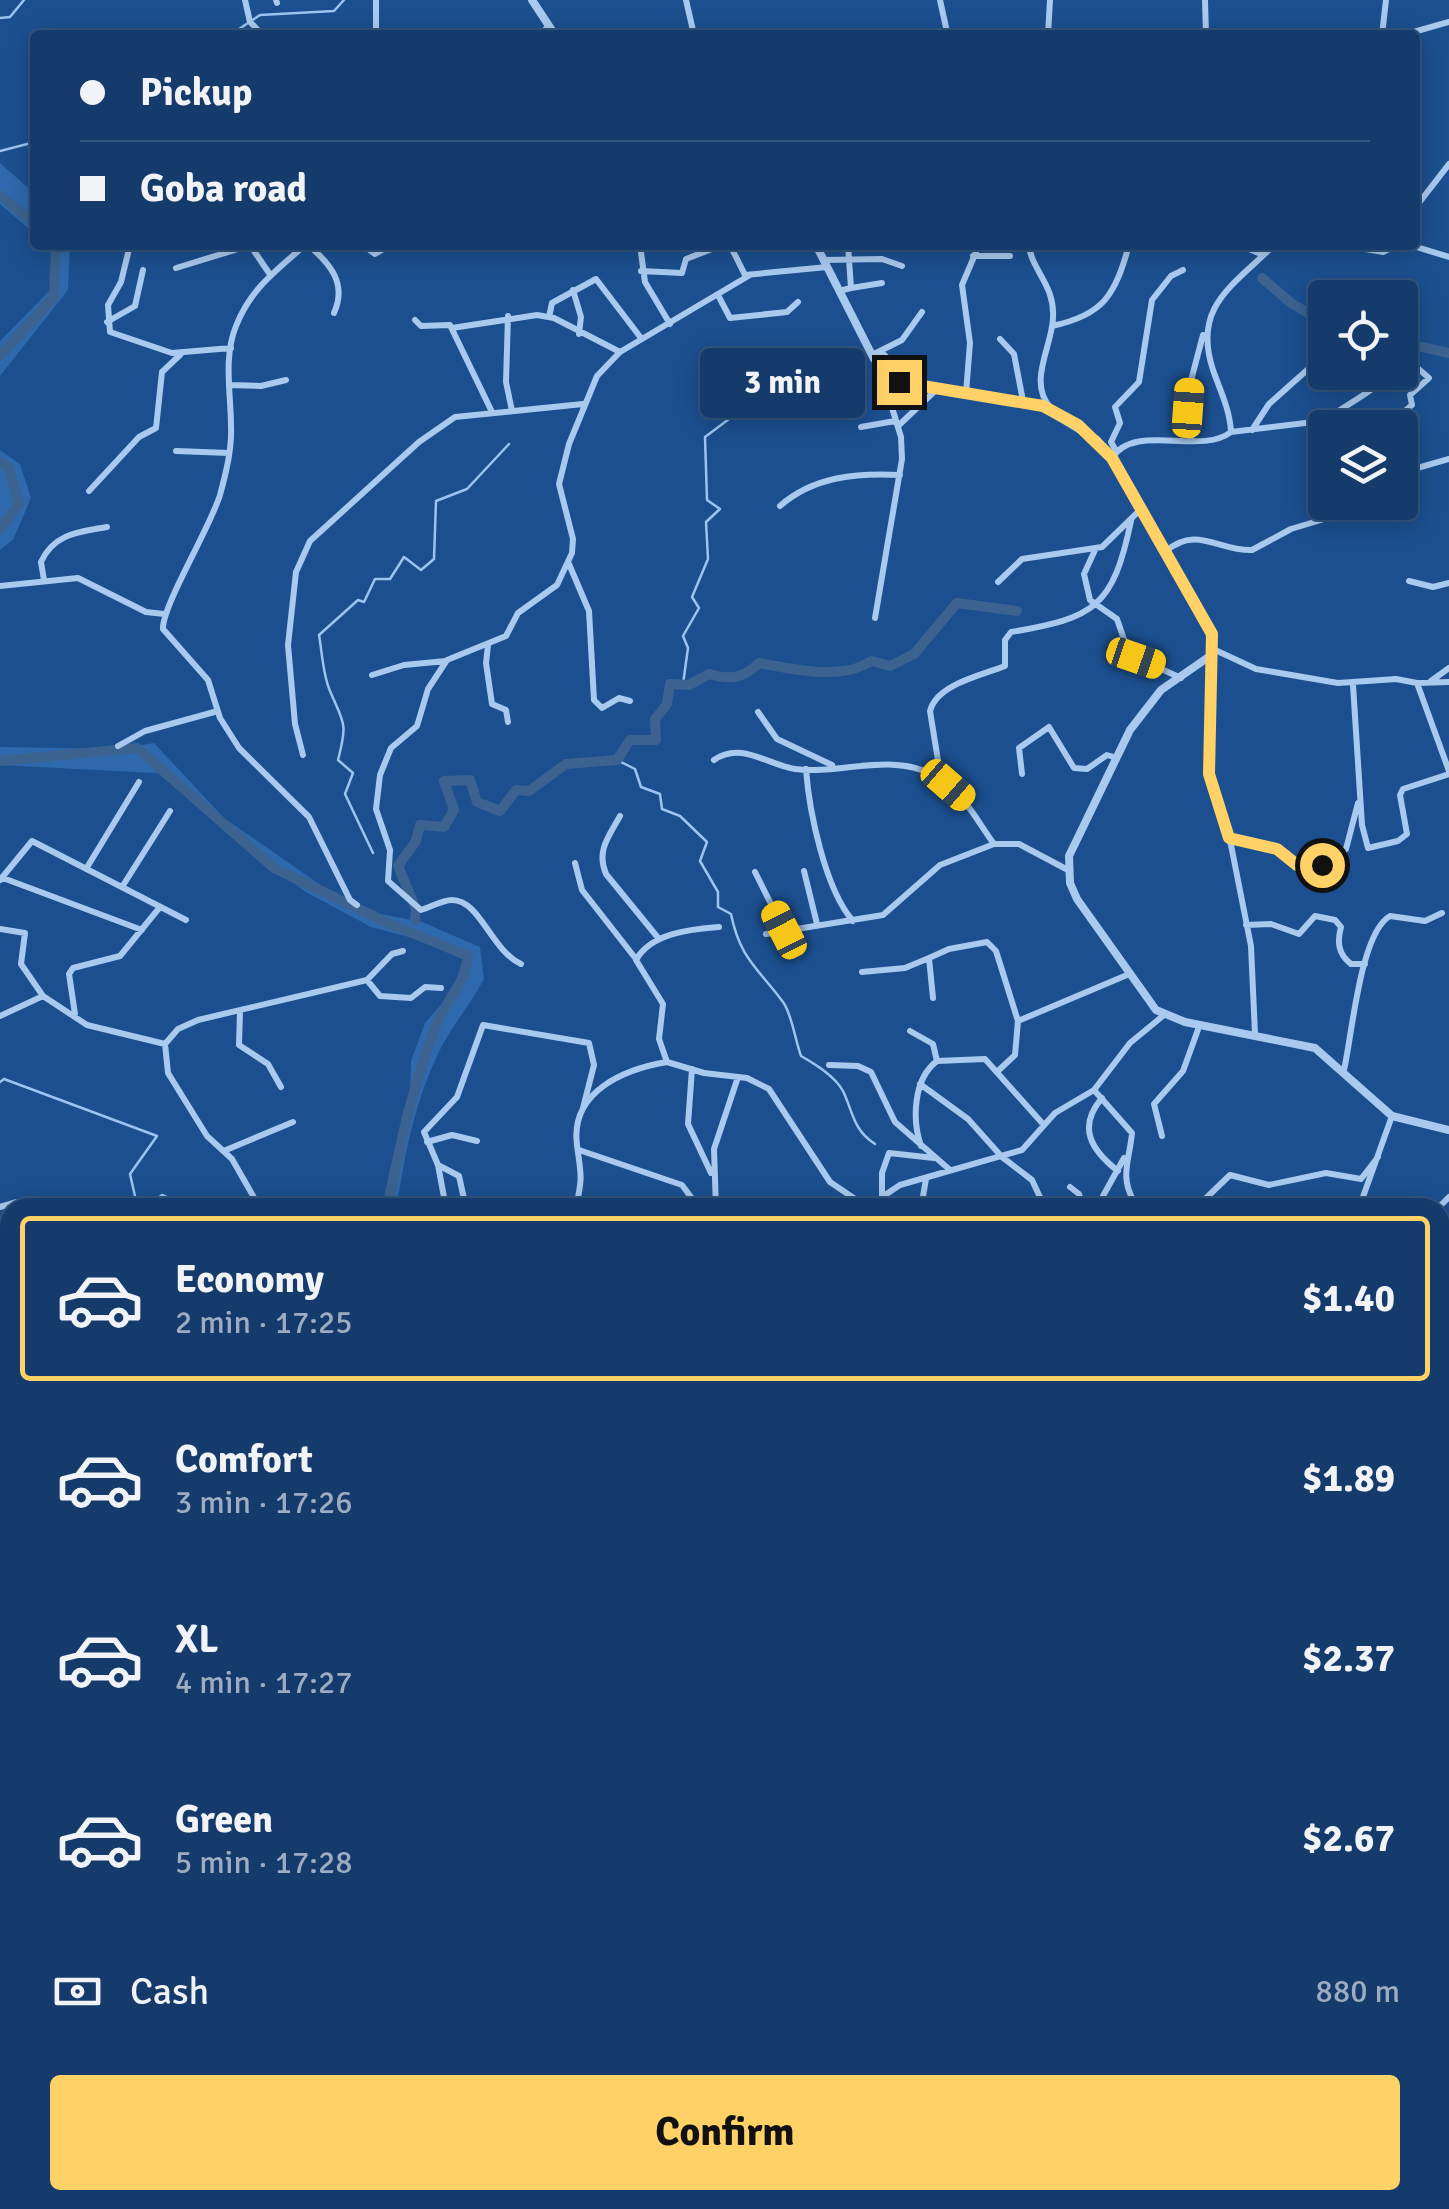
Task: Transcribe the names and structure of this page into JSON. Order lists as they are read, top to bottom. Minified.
{"page":{"banner":["Pickup","Goba road"],"bubble":"3 min","list":[{"name":"Economy","note":"2 min · 17:25","value":"$1.40"},{"name":"Comfort","note":"3 min · 17:26","value":"$1.89"},{"name":"XL","note":"4 min · 17:27","value":"$2.37"},{"name":"Green","note":"5 min · 17:28","value":"$2.67"}],"pay":["Cash","880 m"],"buttons":"Confirm"}}
